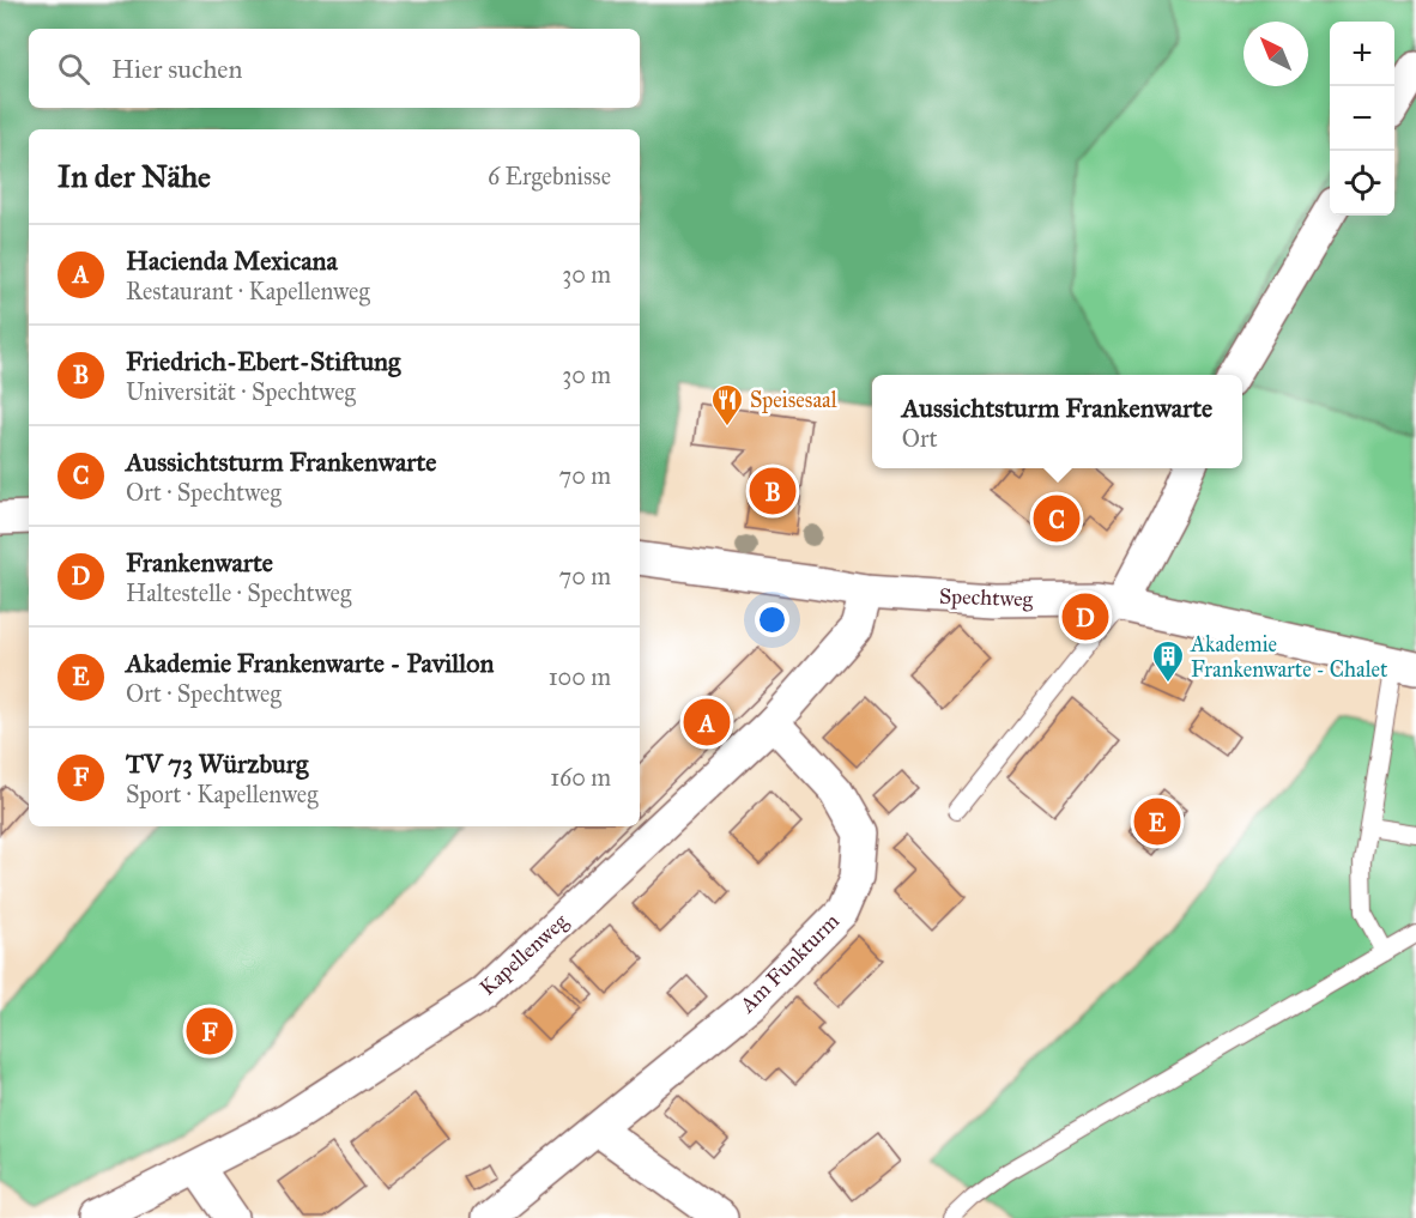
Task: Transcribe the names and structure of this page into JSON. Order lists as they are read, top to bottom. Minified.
{"streets":{"street":["Spechtweg","Kapellenweg","Am Funkturm"]},"crossings":[["Spechtweg","Kapellenweg"],["Kapellenweg","Am Funkturm"]],"places":{"restaurant":["Speisesaal"],"building":["Akademie Frankenwarte - Chalet"]},"north":"top left","page":{"map_buttons":["+","−"],"search":"Hier suchen","heading":["In der Nähe","6 Ergebnisse"],"list":[{"mark":"A","name":"Hacienda Mexicana","note":"Restaurant · Kapellenweg","value":"30 m"},{"mark":"B","name":"Friedrich-Ebert-Stiftung","note":"Universität · Spechtweg","value":"30 m"},{"mark":"C","name":"Aussichtsturm Frankenwarte","note":"Ort · Spechtweg","value":"70 m"},{"mark":"D","name":"Frankenwarte","note":"Haltestelle · Spechtweg","value":"70 m"},{"mark":"E","name":"Akademie Frankenwarte - Pavillon","note":"Ort · Spechtweg","value":"100 m"},{"mark":"F","name":"TV 73 Würzburg","note":"Sport · Kapellenweg","value":"160 m"}],"popup":["Aussichtsturm Frankenwarte","Ort"],"pins":["B","C","D","A","E","F"]}}
